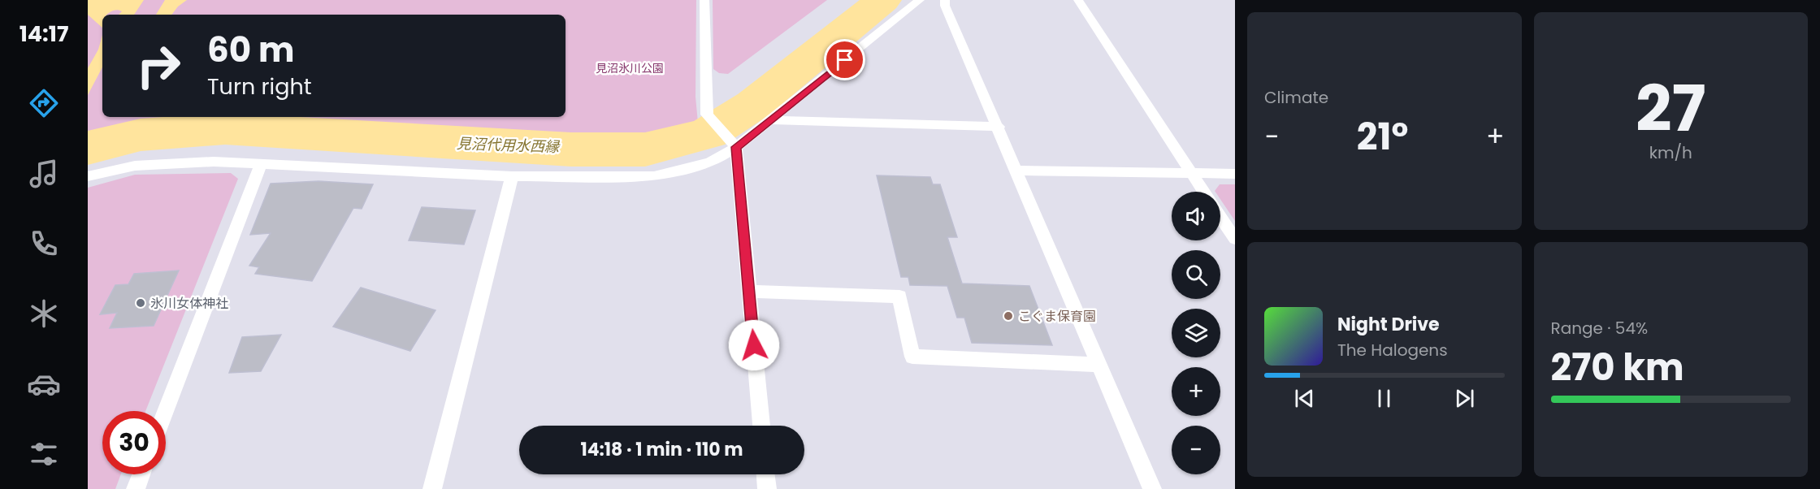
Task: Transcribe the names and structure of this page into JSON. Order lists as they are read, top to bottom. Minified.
{"water":["見沼代用水西縁"],"parks":["見沼氷川公園"],"places":["氷川女体神社","こぐま保育園"],"page":{"tabs":"14:17","tile":["Climate",["27","km/h"],["Range · 54%","270 km"]],"turn":["60 m","Turn right"],"heat":["−","21°","+"],"map_buttons":["+","−"],"song":["Night Drive","The Halogens"],"limit":"30","trip":"14:18 · 1 min · 110 m"}}
